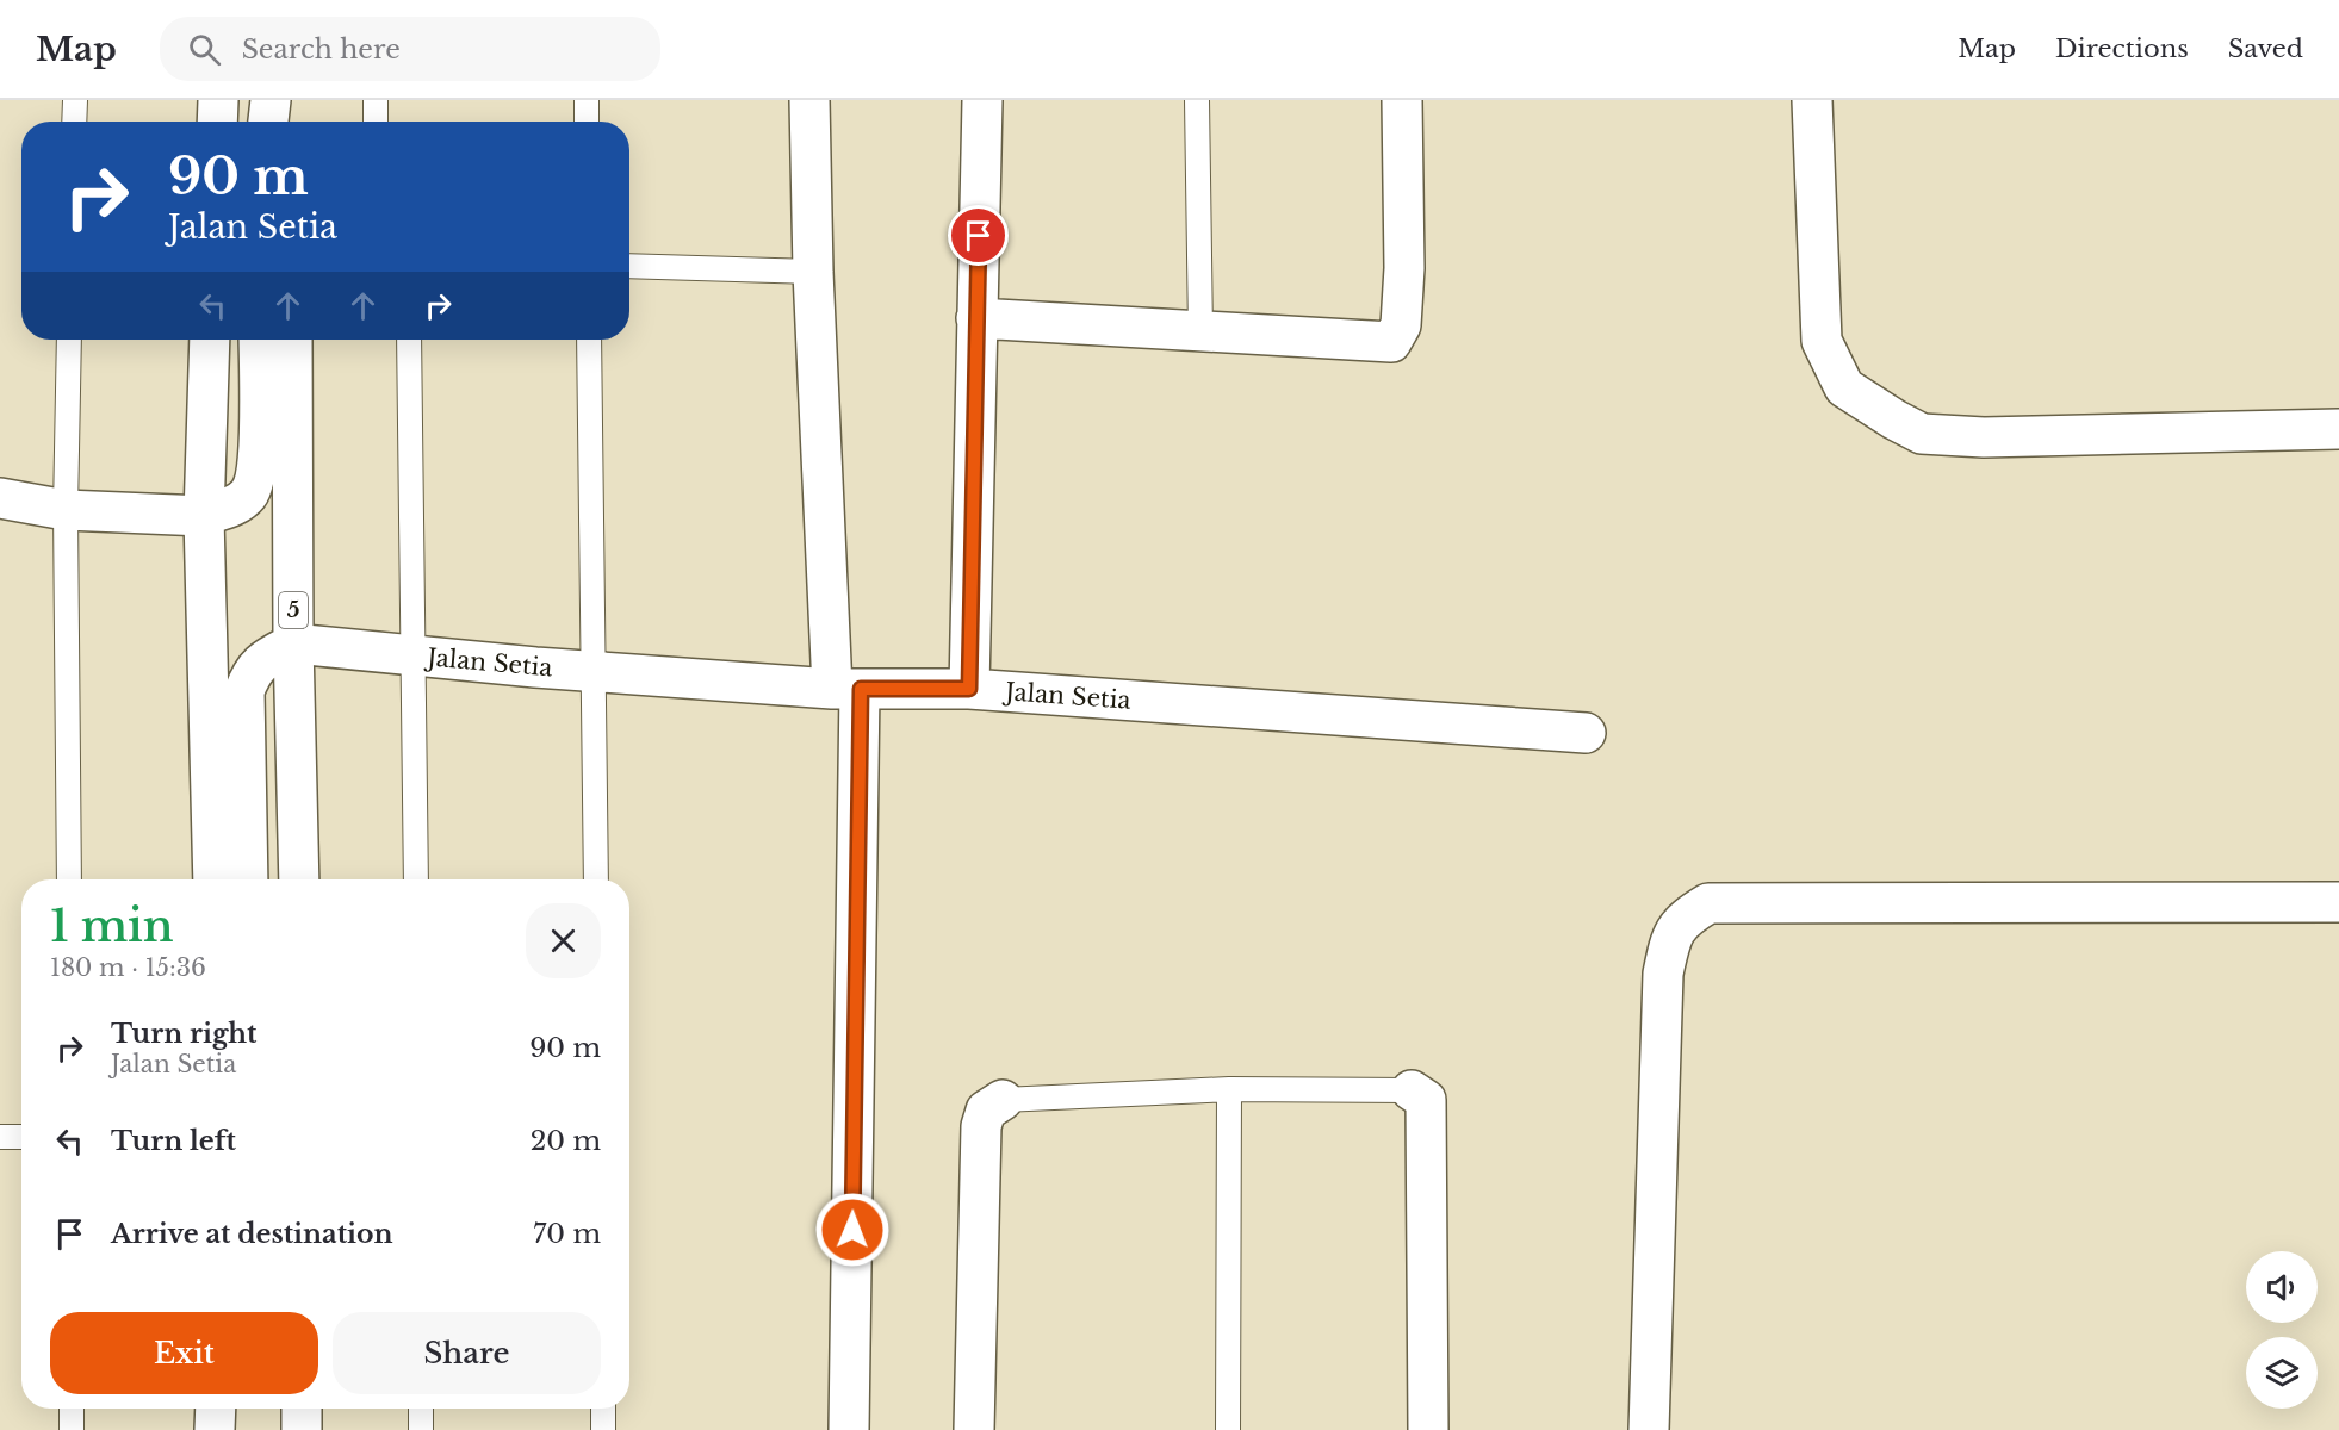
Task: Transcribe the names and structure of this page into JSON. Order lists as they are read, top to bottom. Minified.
{"streets":{"main road":["5","Jalan Setia"]},"crossings":[["5","Jalan Setia"]],"page":{"header":"Map","search":"Search here","nav":["Map","Directions","Saved"],"turn":["90 m","Jalan Setia"],"heading":["1 min","180 m · 15:36"],"list":[{"name":"Turn right","note":"Jalan Setia","value":"90 m"},{"name":"Turn left","value":"20 m"},{"name":"Arrive at destination","value":"70 m"}],"buttons":["Exit","Share"]}}
